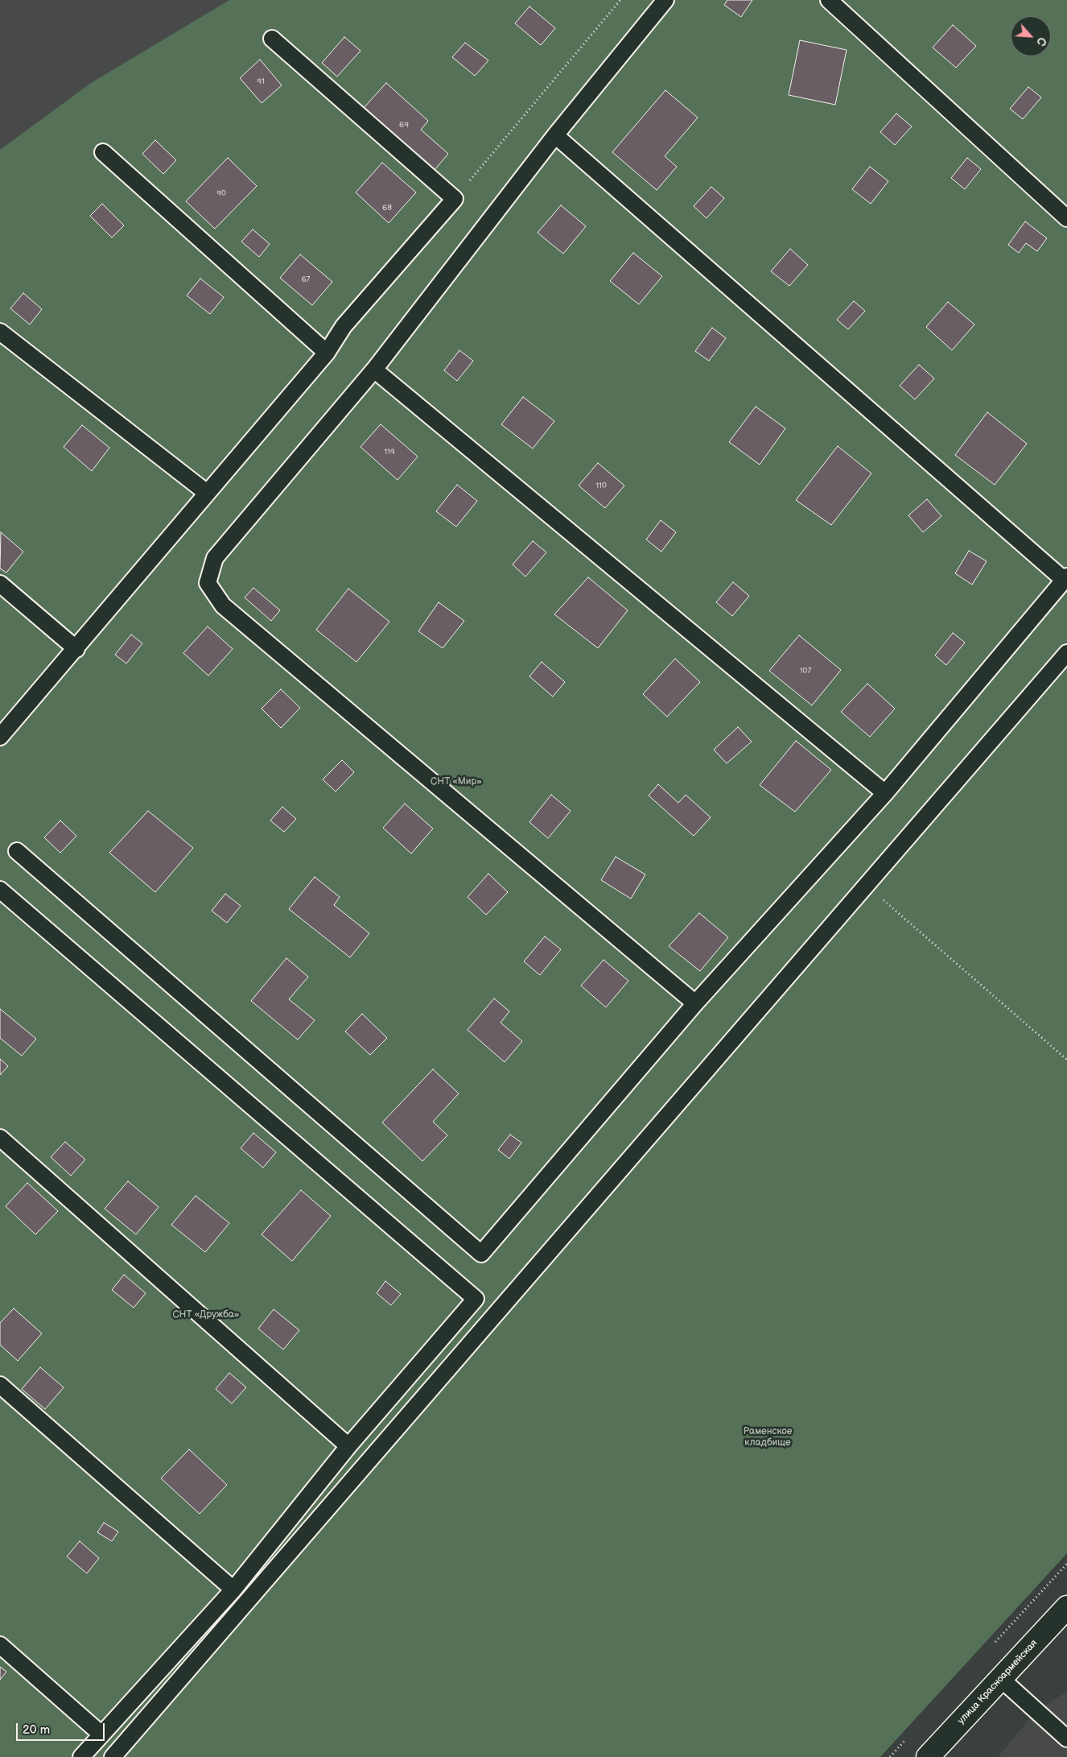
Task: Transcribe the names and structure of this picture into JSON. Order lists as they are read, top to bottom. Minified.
{"streets":{"main road":["улица Красноармейская"]},"parks":["СНТ «Мир»","СНТ «Дружба»","Раменское кладбище"],"house_numbers":["91","69","90","68","67","119","110","107"],"scale_bar":"20 m","north":"bottom right"}
